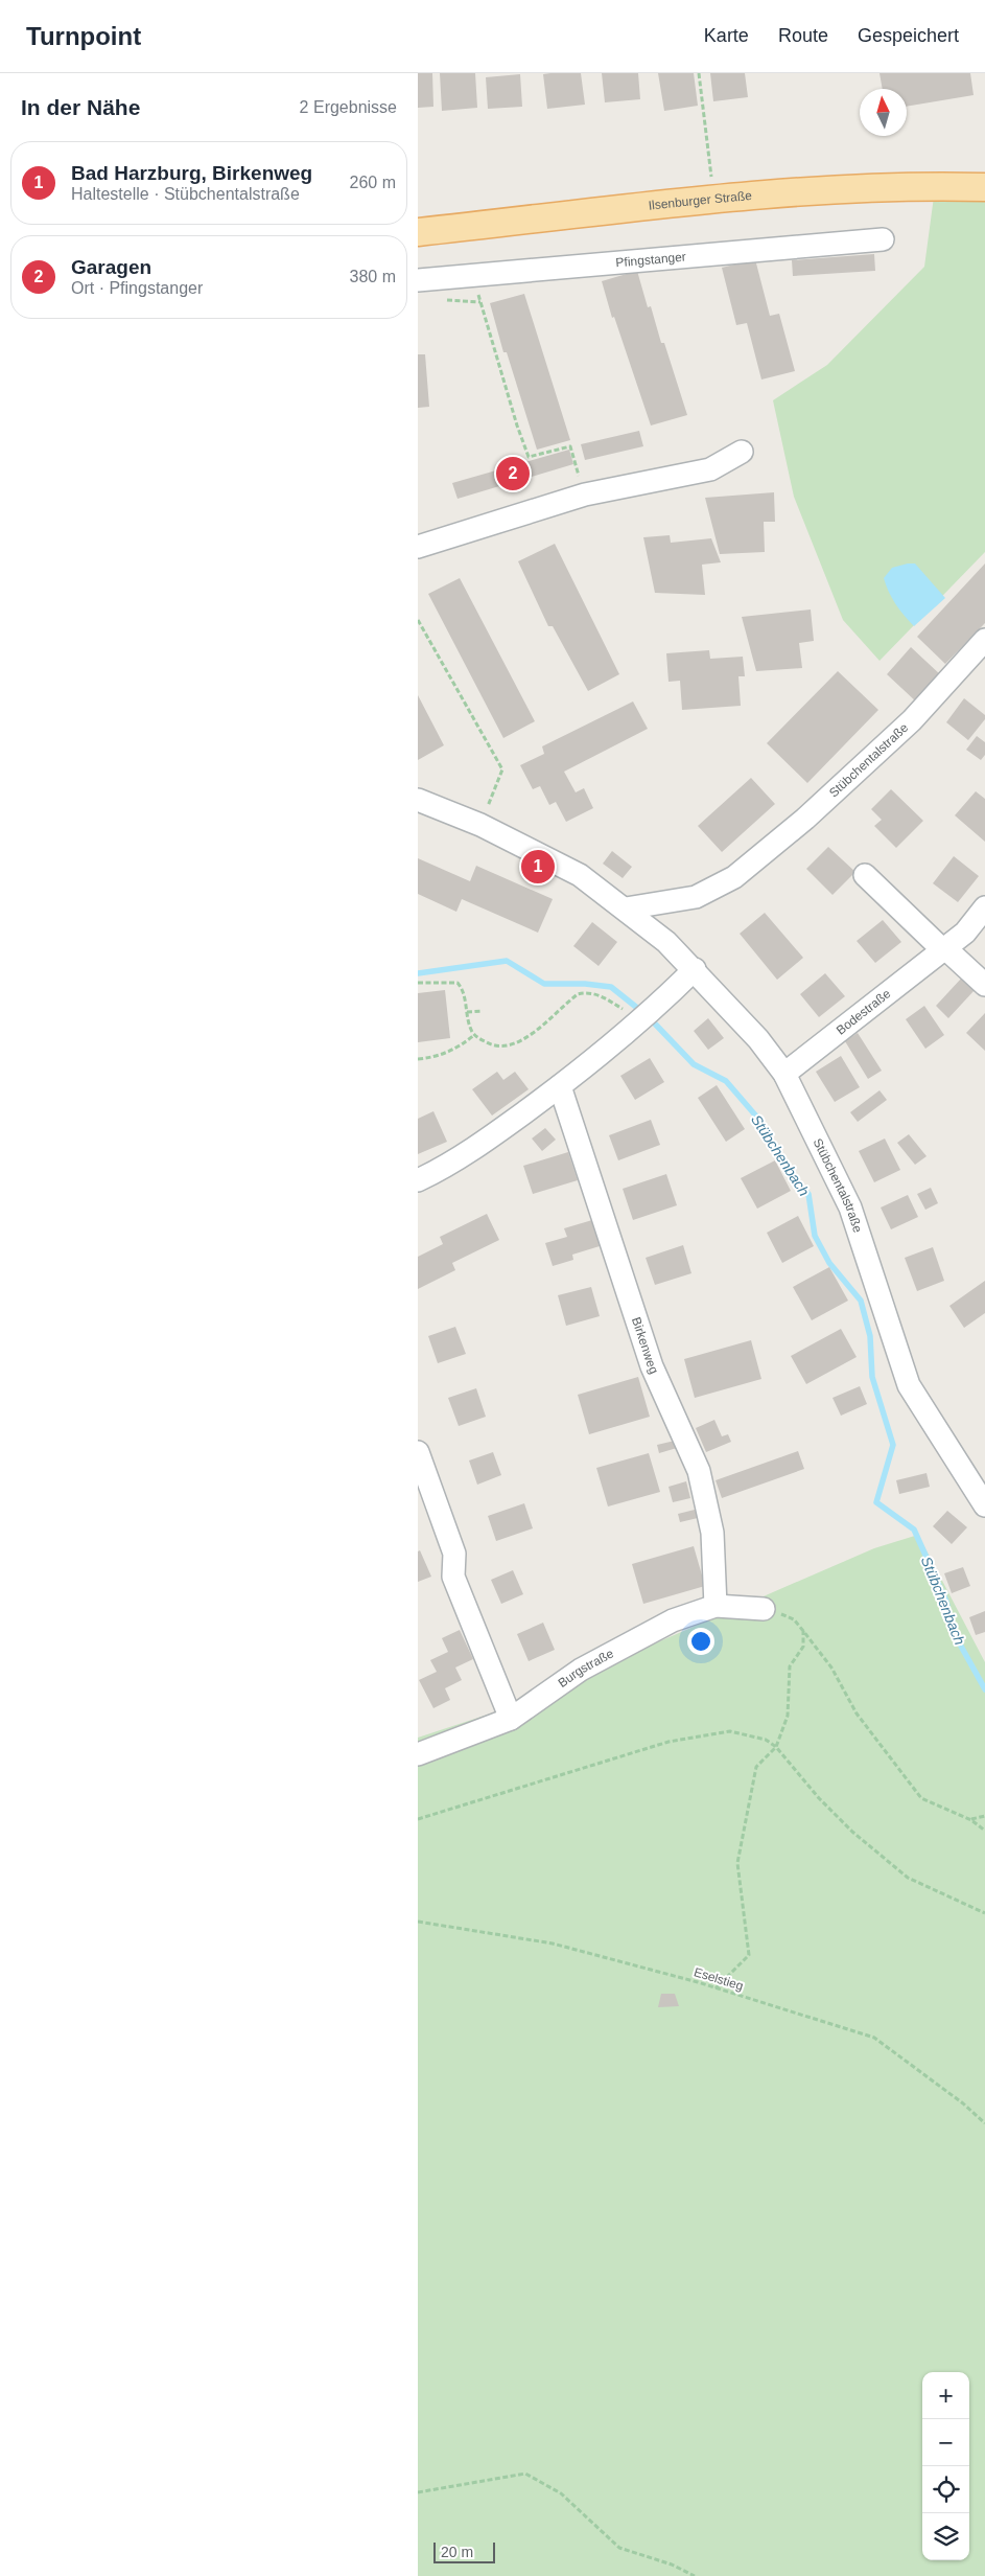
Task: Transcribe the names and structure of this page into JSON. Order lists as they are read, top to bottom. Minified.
{"streets":{"main road":["Ilsenburger Straße"],"street":["Pfingstanger","Stübchentalstraße","Bodestraße","Birkenweg","Burgstraße"],"path":["Eselstieg"]},"crossings":[["Stübchentalstraße","Bodestraße"],["Birkenweg","Burgstraße"]],"water":["Stübchenbach"],"scale_bar":"20 m","north":"top","page":{"header":"Turnpoint","nav":["Karte","Route","Gespeichert"],"heading":["In der Nähe","2 Ergebnisse"],"list":[{"mark":"1","name":"Bad Harzburg, Birkenweg","note":"Haltestelle · Stübchentalstraße","value":"260 m"},{"mark":"2","name":"Garagen","note":"Ort · Pfingstanger","value":"380 m"}],"pins":["2","1"],"map_buttons":["+","−"],"scale":"20 m"}}
